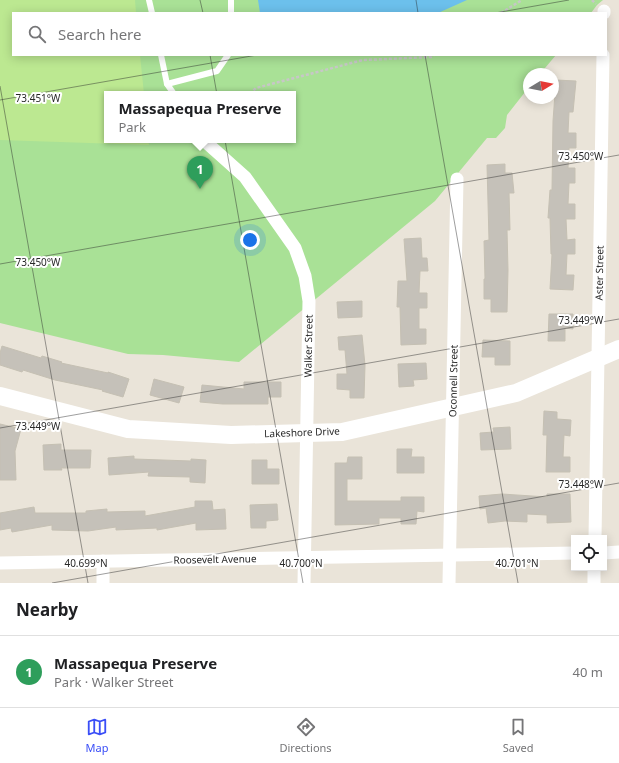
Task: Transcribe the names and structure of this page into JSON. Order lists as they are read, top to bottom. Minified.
{"streets":{"street":["Aster Street","Walker Street","Oconnell Street","Lakeshore Drive","Roosevelt Avenue"]},"crossings":[["Aster Street","Lakeshore Drive"],["Walker Street","Lakeshore Drive"],["Walker Street","Roosevelt Avenue"],["Oconnell Street","Lakeshore Drive"],["Oconnell Street","Roosevelt Avenue"]],"north":"right","page":{"search":"Search here","popup":["Massapequa Preserve","Park"],"pins":"1","heading":"Nearby","list":[{"mark":"1","name":"Massapequa Preserve","note":"Park · Walker Street","value":"40 m"}],"nav":["Map","Directions","Saved"]},"coordinates":["73.451°W","73.450°W","73.449°W","73.448°W","40.699°N","40.700°N","40.701°N"]}
